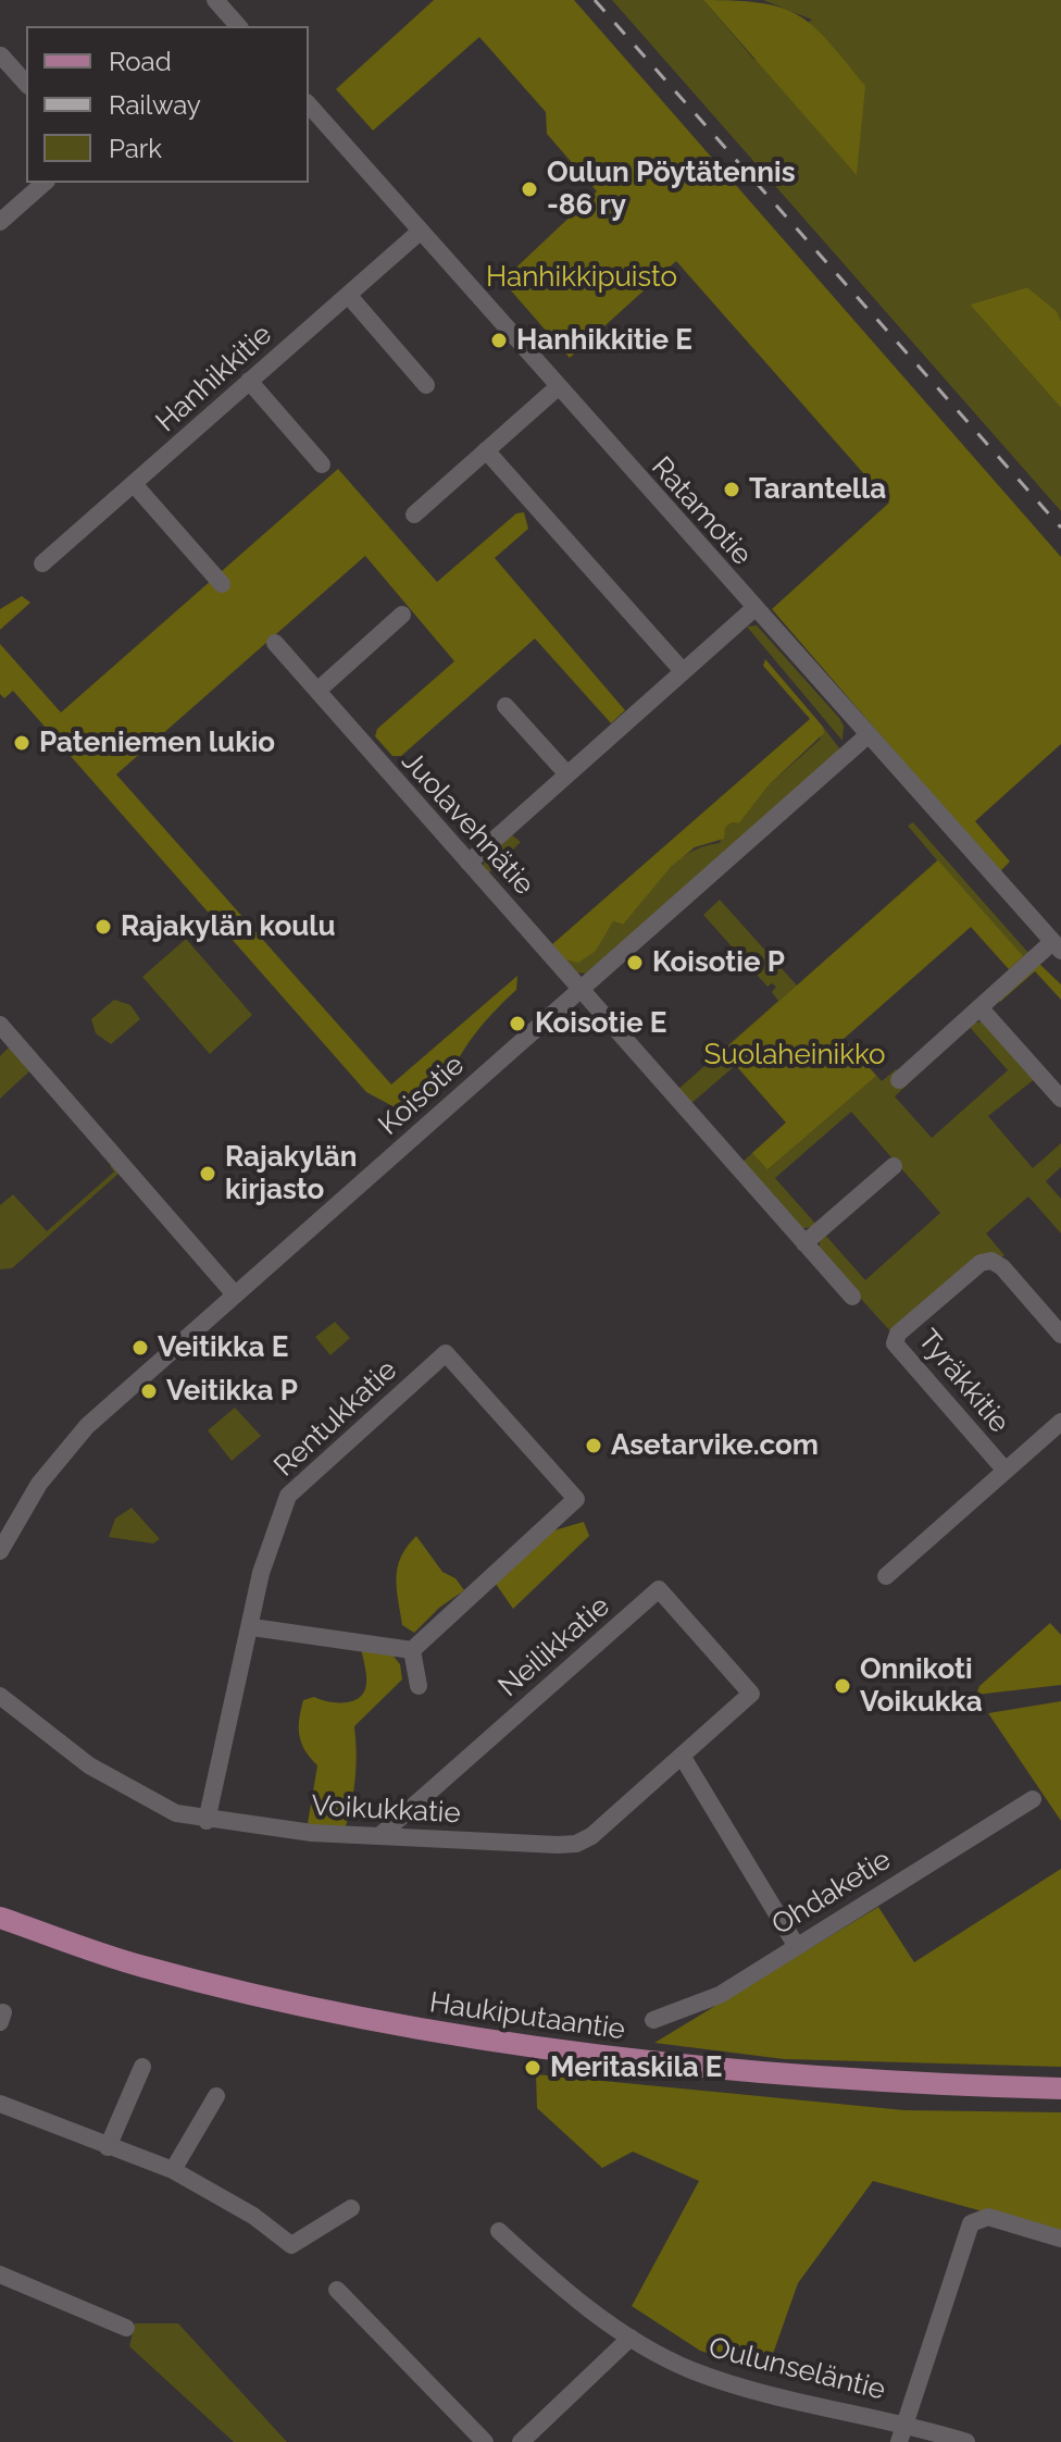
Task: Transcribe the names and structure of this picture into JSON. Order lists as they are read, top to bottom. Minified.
{"streets":{"main road":["Haukiputaantie"],"street":["Hanhikkitie","Ratamotie","Juolavehnätie","Koisotie","Tyräkkitie","Rentukkatie","Neilikkatie","Voikukkatie","Ohdaketie","Oulunseläntie"]},"crossings":[["Hanhikkitie","Ratamotie"],["Ratamotie","Koisotie"],["Juolavehnätie","Koisotie"],["Rentukkatie","Voikukkatie"],["Neilikkatie","Voikukkatie"]],"parks":["Hanhikkipuisto","Suolaheinikko"],"places":["Oulun Pöytätennis -86 ry","Hanhikkitie E","Tarantella","Pateniemen lukio","Rajakylän koulu","Koisotie P","Koisotie E","Rajakylän kirjasto","Veitikka E","Veitikka P","Asetarvike.com","Onnikoti Voikukka","Meritaskila E"],"legend":["Road","Railway","Park"]}
